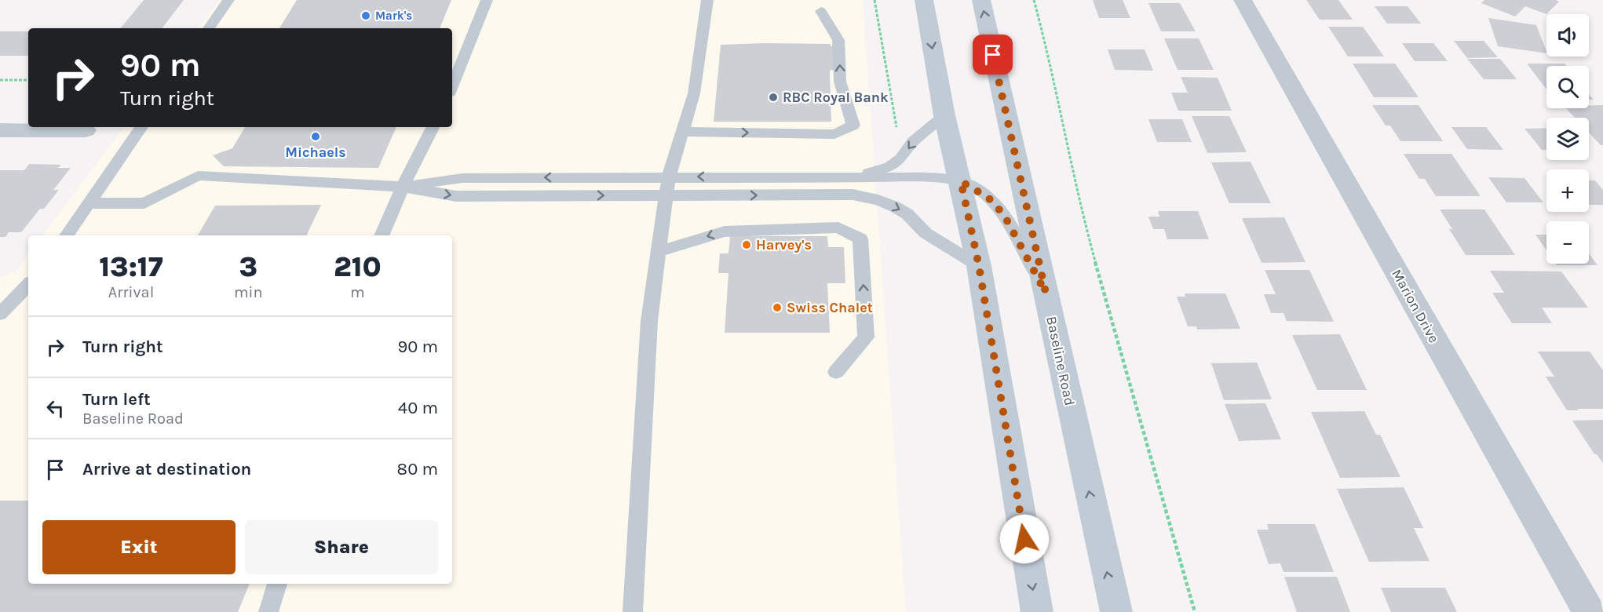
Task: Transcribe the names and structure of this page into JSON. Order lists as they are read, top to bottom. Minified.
{"streets":{"main road":["Baseline Road"],"street":["Marion Drive"]},"places":["Mark's","RBC Royal Bank","Michaels","Harvey's","Swiss Chalet"],"page":{"map_buttons":["+","−"],"turn":["90 m","Turn right"],"eta":["13:17","Arrival","3","min","210","m"],"list":[{"name":"Turn right","value":"90 m"},{"name":"Turn left","note":"Baseline Road","value":"40 m"},{"name":"Arrive at destination","value":"80 m"}],"buttons":["Exit","Share"]}}
